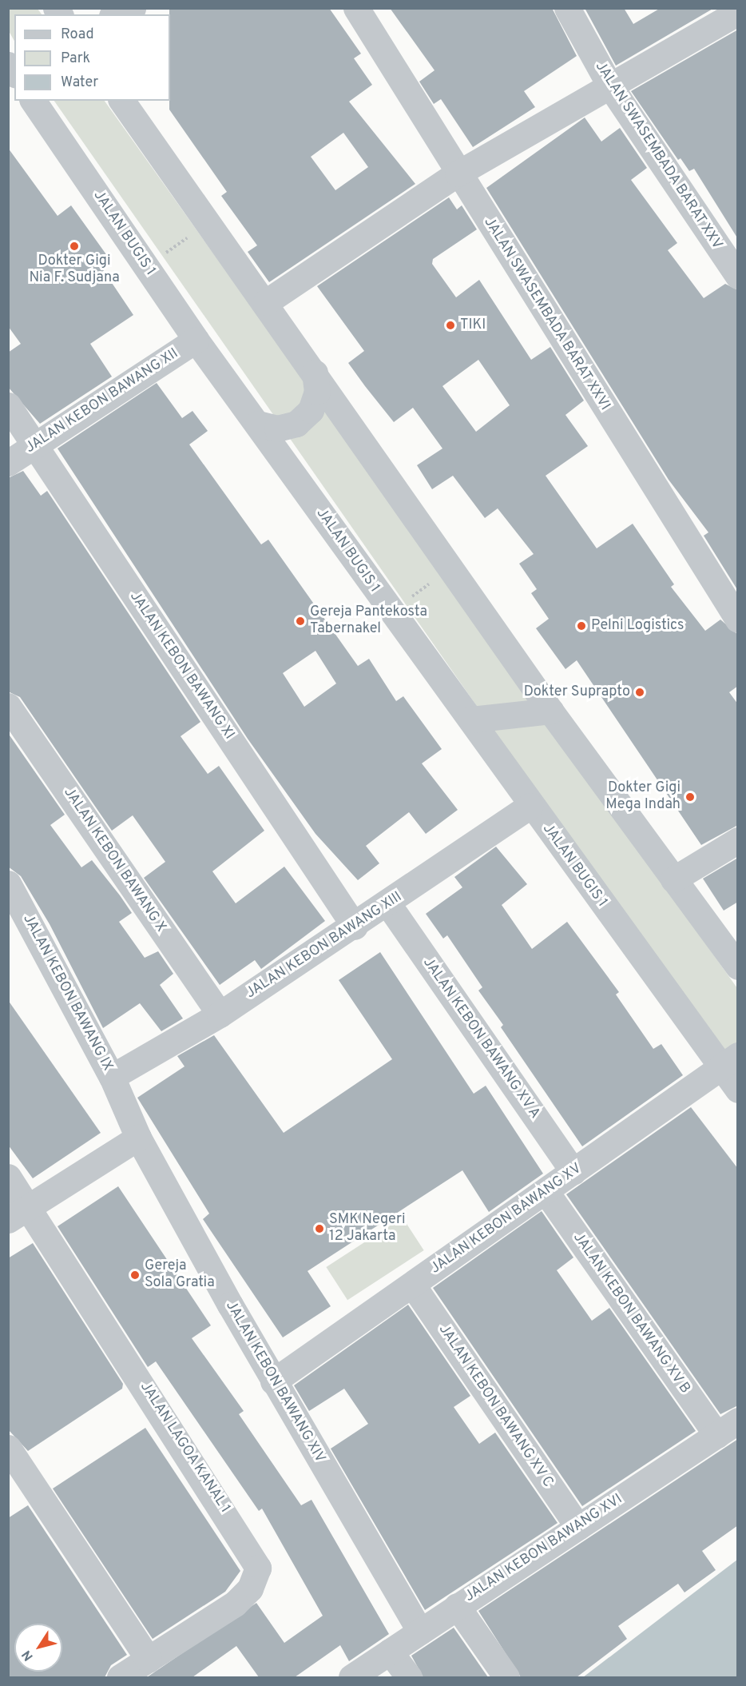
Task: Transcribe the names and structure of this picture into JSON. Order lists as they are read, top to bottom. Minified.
{"streets":{"street":["JALAN SWASEMBADA BARAT XXV","JALAN BUGIS 1","JALAN SWASEMBADA BARAT XXVI","JALAN KEBON BAWANG XII","JALAN KEBON BAWANG XI","JALAN KEBON BAWANG X","JALAN KEBON BAWANG XIII","JALAN KEBON BAWANG IX","JALAN KEBON BAWANG XV A","JALAN KEBON BAWANG XV","JALAN KEBON BAWANG XV B","JALAN KEBON BAWANG XIV","JALAN KEBON BAWANG XV C","JALAN LAGOA KANAL 1","JALAN KEBON BAWANG XVI"]},"crossings":[["JALAN BUGIS 1","JALAN KEBON BAWANG XII"],["JALAN BUGIS 1","JALAN KEBON BAWANG XIII"],["JALAN BUGIS 1","JALAN KEBON BAWANG XV"],["JALAN KEBON BAWANG XII","JALAN KEBON BAWANG XI"],["JALAN KEBON BAWANG XI","JALAN KEBON BAWANG XIII"],["JALAN KEBON BAWANG X","JALAN KEBON BAWANG XIII"],["JALAN KEBON BAWANG XIII","JALAN KEBON BAWANG IX"],["JALAN KEBON BAWANG XIII","JALAN KEBON BAWANG XV A"],["JALAN KEBON BAWANG XIII","JALAN KEBON BAWANG XIV"],["JALAN KEBON BAWANG IX","JALAN KEBON BAWANG XIV"],["JALAN KEBON BAWANG XV A","JALAN KEBON BAWANG XV"],["JALAN KEBON BAWANG XV","JALAN KEBON BAWANG XV B"],["JALAN KEBON BAWANG XV","JALAN KEBON BAWANG XIV"],["JALAN KEBON BAWANG XV","JALAN KEBON BAWANG XV C"],["JALAN KEBON BAWANG XV B","JALAN KEBON BAWANG XVI"],["JALAN KEBON BAWANG XIV","JALAN KEBON BAWANG XVI"],["JALAN KEBON BAWANG XV C","JALAN KEBON BAWANG XVI"]],"places":["Dokter Gigi Nia F. Sudjana","TIKI","Gereja Pantekosta Tabernakel","Pelni Logistics","Dokter Suprapto","Dokter Gigi Mega Indah","SMK Negeri 12 Jakarta","Gereja Sola Gratia"],"legend":["Road","Park","Water"],"north":"bottom left"}
